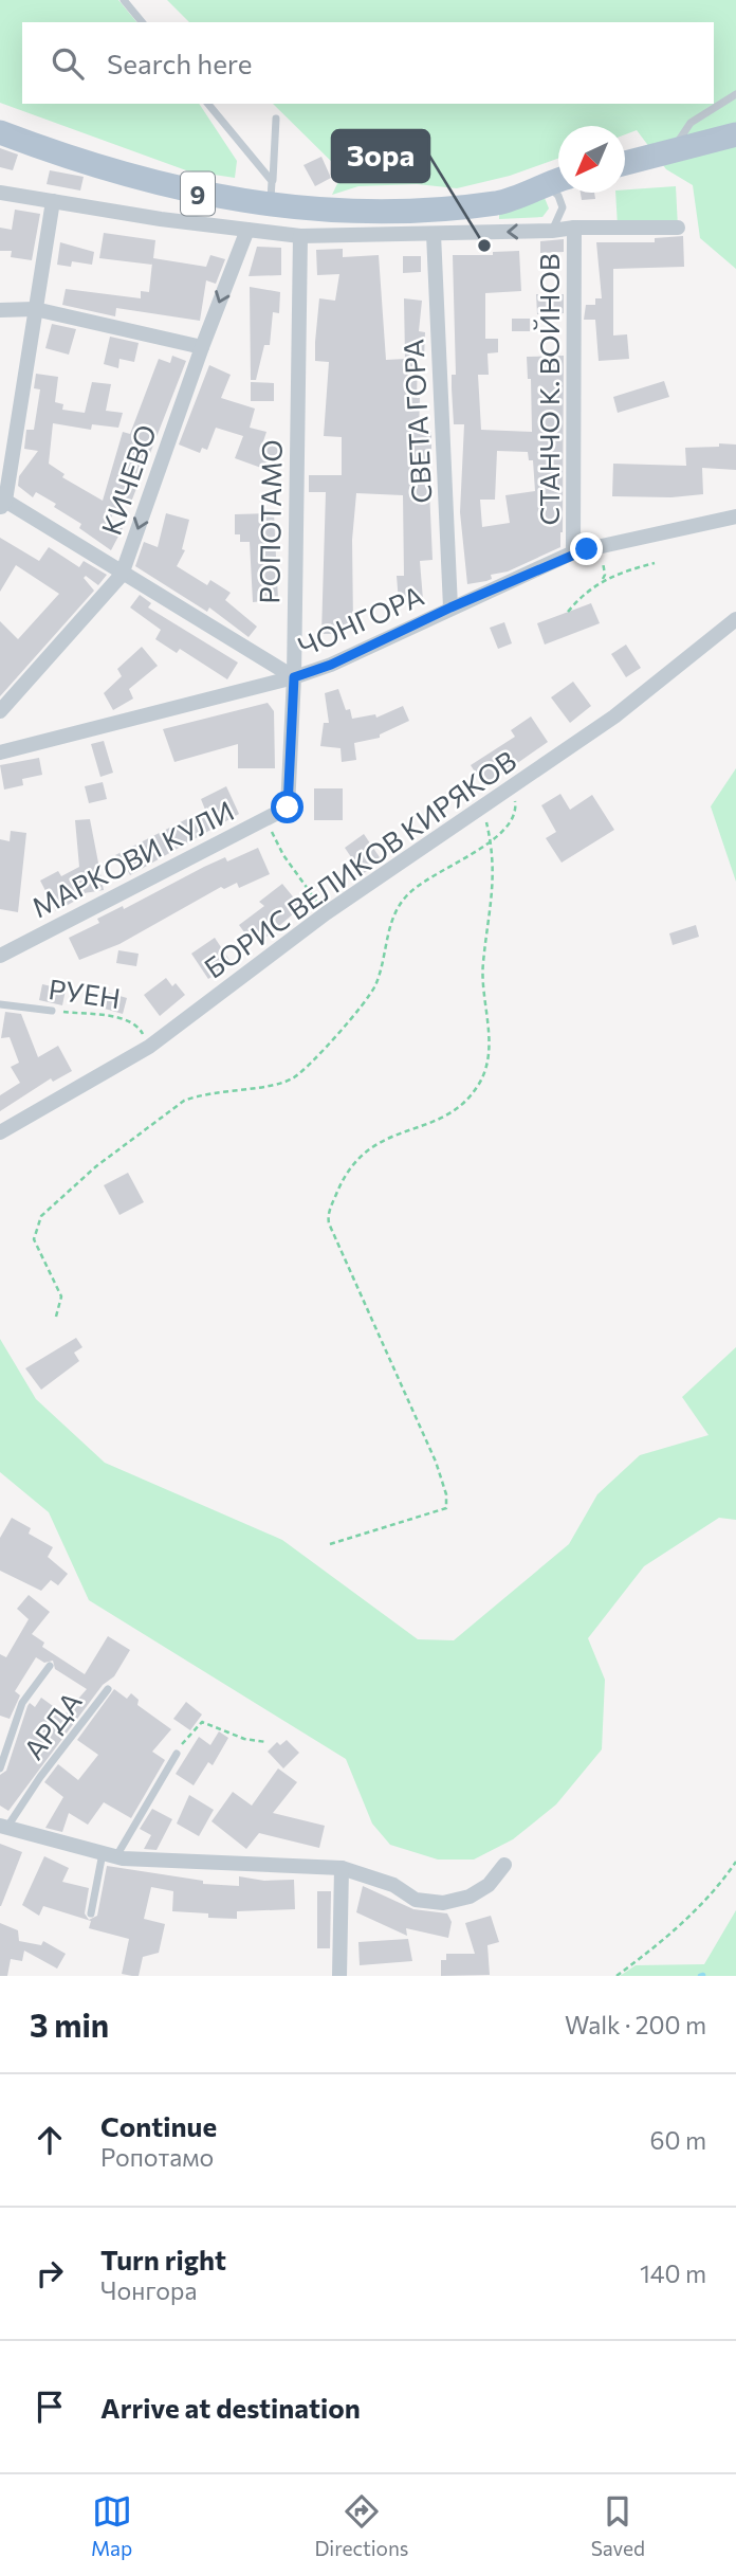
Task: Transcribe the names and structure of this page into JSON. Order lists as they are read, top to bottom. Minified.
{"streets":{"main road":["9"],"street":["СТАНЧО К. ВОЙНОВ","СВЕТА ГОРА","КИЧЕВО","РОПОТАМО","ЧОНГОРА","МАРКОВИ КУЛИ","БОРИС ВЕЛИКОВ КИРЯКОВ"],"lane":["РУЕН","АРДА"]},"crossings":[["СТАНЧО К. ВОЙНОВ","ЧОНГОРА"],["СВЕТА ГОРА","ЧОНГОРА"],["РОПОТАМО","ЧОНГОРА"],["РОПОТАМО","МАРКОВИ КУЛИ"],["БОРИС ВЕЛИКОВ КИРЯКОВ","РУЕН"]],"one_way":["КИЧЕВО"],"places":["Зора"],"north":"bottom left","page":{"search":"Search here","heading":["3 min","Walk · 200 m"],"list":[["Continue","Ропотамо","60 m"],["Turn right","Чонгора","140 m"],"Arrive at destination"],"nav":["Map","Directions","Saved"]}}
